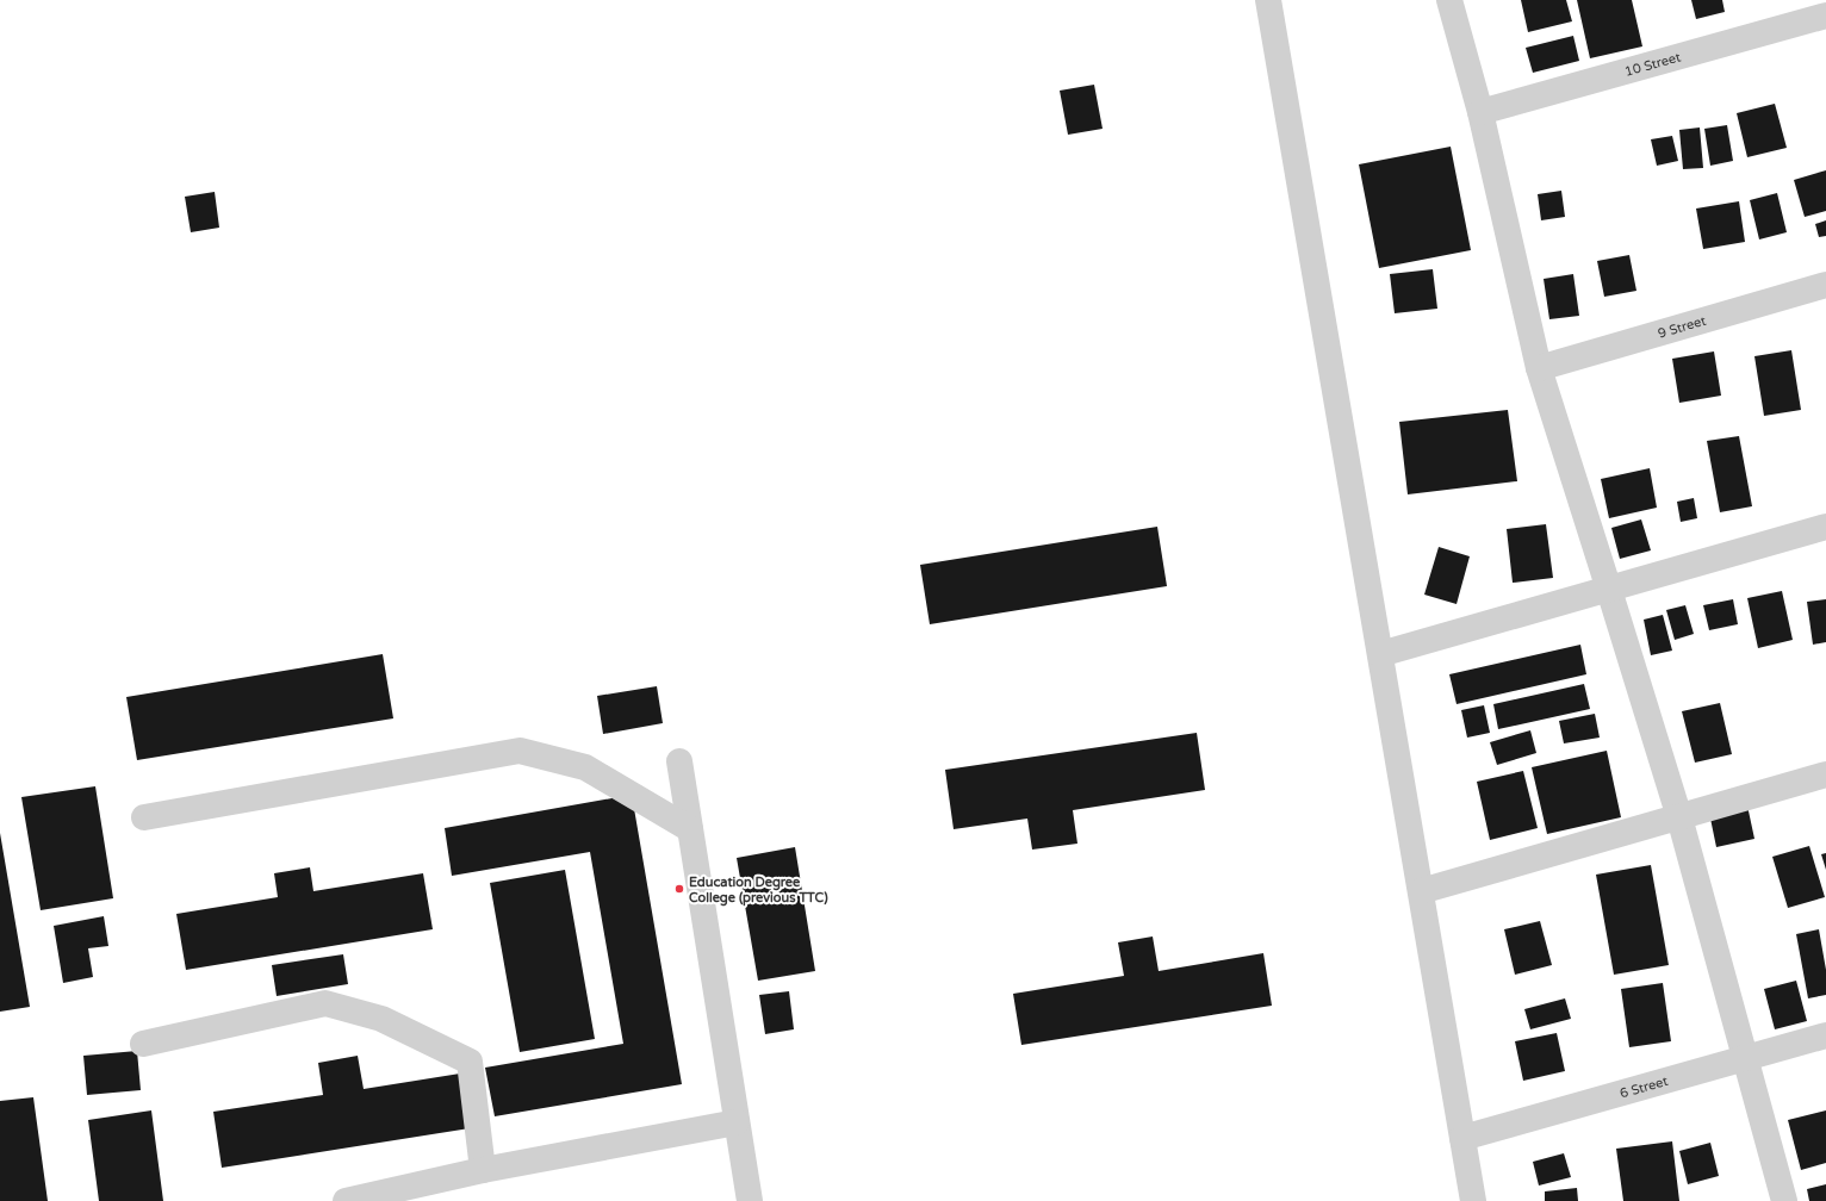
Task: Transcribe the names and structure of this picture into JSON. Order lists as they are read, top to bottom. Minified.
{"streets":{"street":["10 Street","9 Street","6 Street"]},"places":["Education Degree College (previous TTC)"]}
